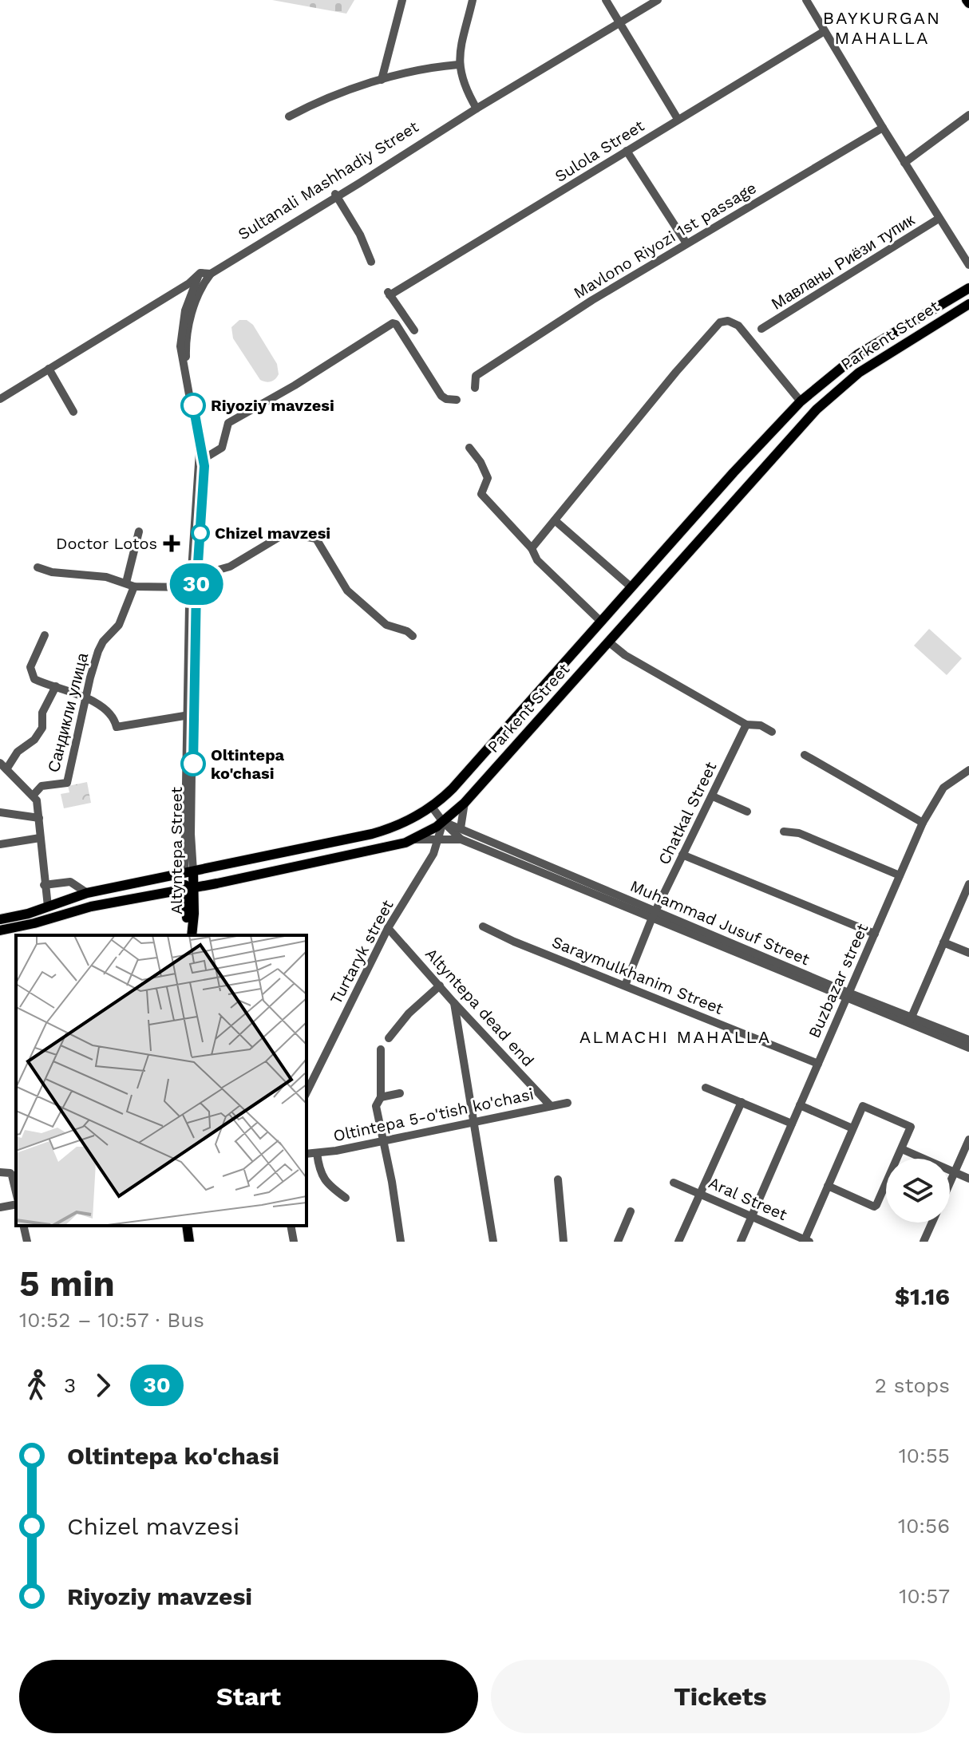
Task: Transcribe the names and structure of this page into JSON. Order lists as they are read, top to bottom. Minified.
{"streets":{"main road":["Parkent Street","Altyntepa Street"],"street":["Sulola Street","Sultаnali Mashhadiy Street","Mavlono Riyozi 1st passage","Мавланы Риёзи тупик","Сандикли улица","Chatkal Street","Muhammad Jusuf Street","Turtaryk street","Saraymulkhanim Street","Buzbazar street","Altyntepa dead end","Oltintepa 5-o'tish ko'chasi","Aral Street"]},"crossings":[["Sultаnali Mashhadiy Street","Altyntepa Street"],["Parkent Street","Altyntepa Street"],["Parkent Street","Muhammad Jusuf Street"],["Parkent Street","Turtaryk street"],["Chatkal Street","Muhammad Jusuf Street"],["Chatkal Street","Saraymulkhanim Street"],["Muhammad Jusuf Street","Turtaryk street"],["Muhammad Jusuf Street","Buzbazar street"],["Turtaryk street","Altyntepa dead end"],["Saraymulkhanim Street","Buzbazar street"],["Buzbazar street","Aral Street"],["Altyntepa dead end","Oltintepa 5-o'tish ko'chasi"]],"districts":["BAYKURGAN MAHALLA","ALMACHI MAHALLA"],"places":{"other":["Riyoziy mavzesi","Chizel mavzesi","Oltintepa ko'chasi"],"health":["Doctor Lotos"]},"lines":["bus line 30"],"page":{"on_map":"30","heading":["5 min","10:52 – 10:57 · Bus","$1.16"],"legs":["3","30","2 stops"],"list":[{"name":"Oltintepa ko'chasi","value":"10:55"},{"name":"Chizel mavzesi","value":"10:56"},{"name":"Riyoziy mavzesi","value":"10:57"}],"buttons":["Start","Tickets"]}}
